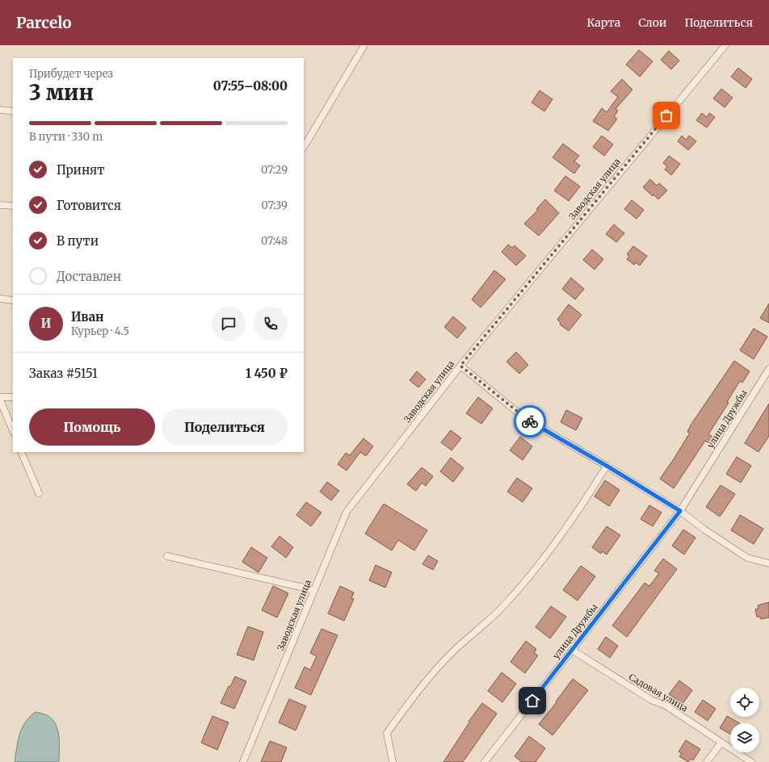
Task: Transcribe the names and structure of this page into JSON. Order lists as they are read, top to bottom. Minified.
{"streets":{"street":["Заводская улица","улица Дружбы","Садовая улица"]},"crossings":[["улица Дружбы","Садовая улица"]],"page":{"header":"Parcelo","nav":["Карта","Слои","Поделиться"],"heading":["3 мин","Прибудет через","07:55–08:00"],"panel":["Иван","Курьер · 4.5","Заказ #5151","1 450 ₽"],"bar":"В пути · 330 m","list":[["Принят","07:29"],["Готовится","07:39"],["В пути","07:48"],"Доставлен"],"round":"И","buttons":["Помощь","Поделиться"]}}
